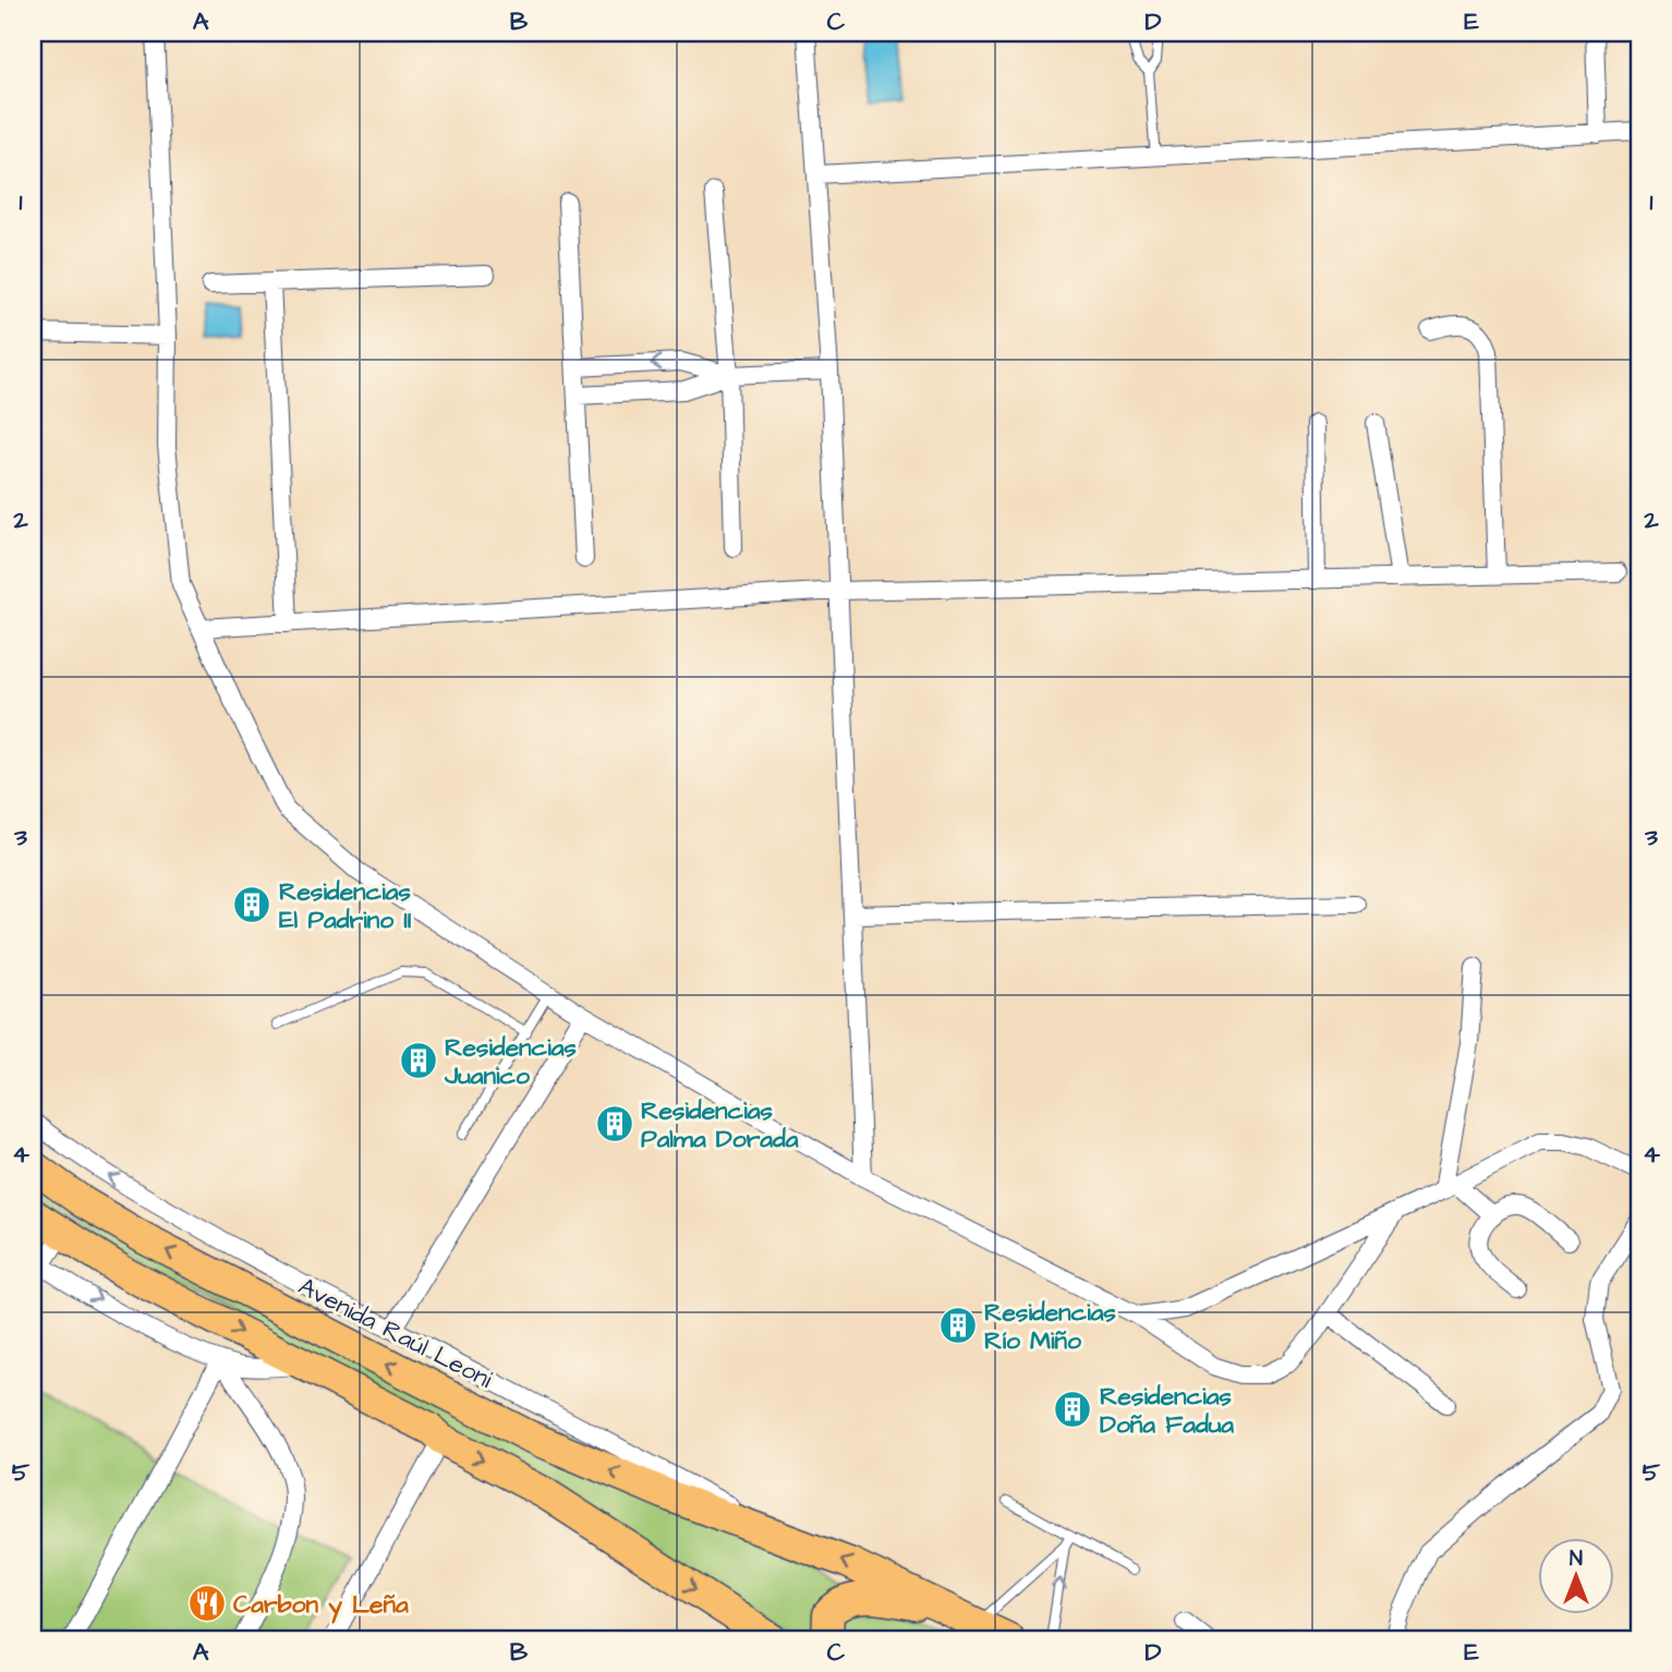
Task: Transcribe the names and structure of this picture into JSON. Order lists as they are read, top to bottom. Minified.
{"streets":{"highway":["Avenida Raúl Leoni"]},"places":{"building":["Residencias El Padrino II","Residencias Juanico","Residencias Palma Dorada","Residencias Río Miño","Residencias Doña Fadua"],"restaurant":["Carbon y Leña"]},"north":"top","grid":{"columns":["A","B","C","D","E"],"rows":["1","2","3","4","5"]}}
